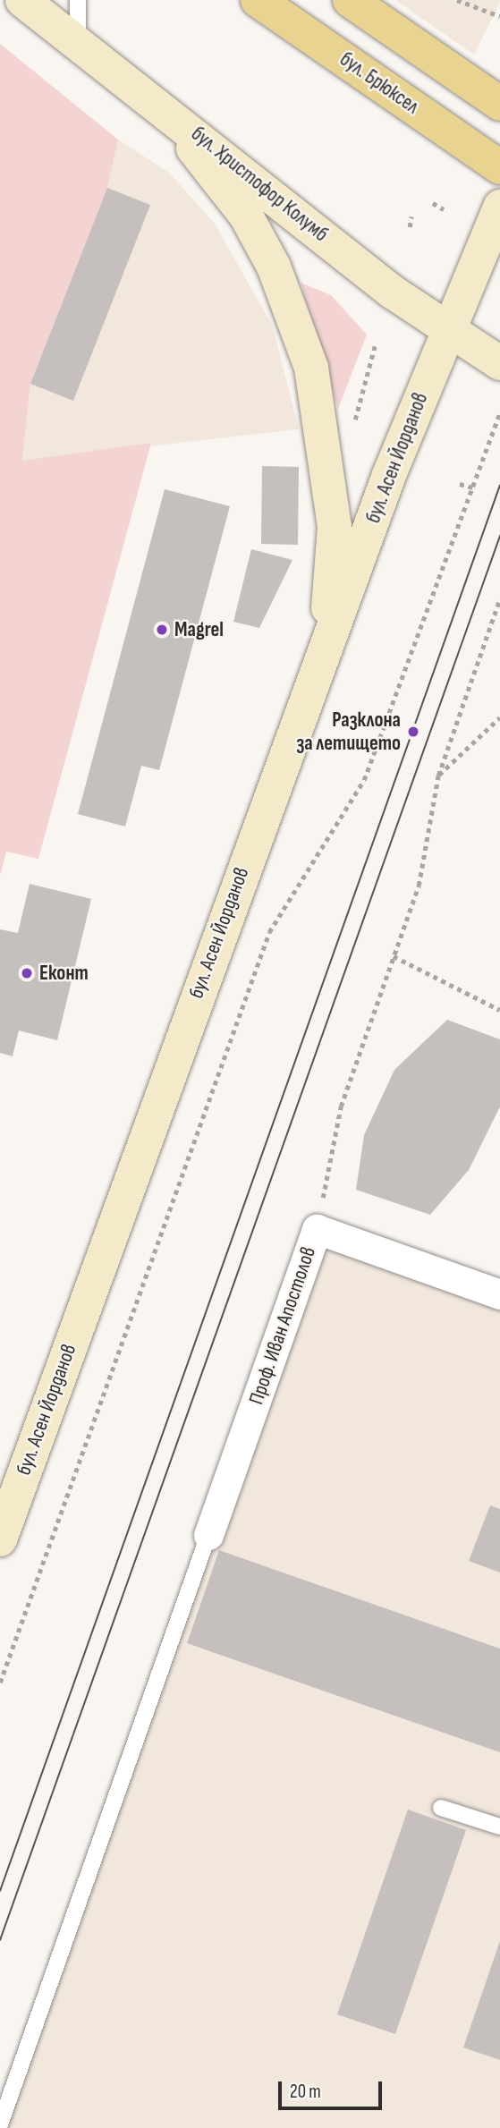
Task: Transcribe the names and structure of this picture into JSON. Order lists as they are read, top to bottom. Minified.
{"streets":{"main road":["бул. Брюксел","бул. Христофор Колумб","бул. Асен Йорданов"],"street":["Проф. Иван Апостолов"]},"crossings":[["бул. Христофор Колумб","бул. Асен Йорданов"]],"places":["Magrel","Разклона за летището","Еконт"],"scale_bar":"20 m"}
